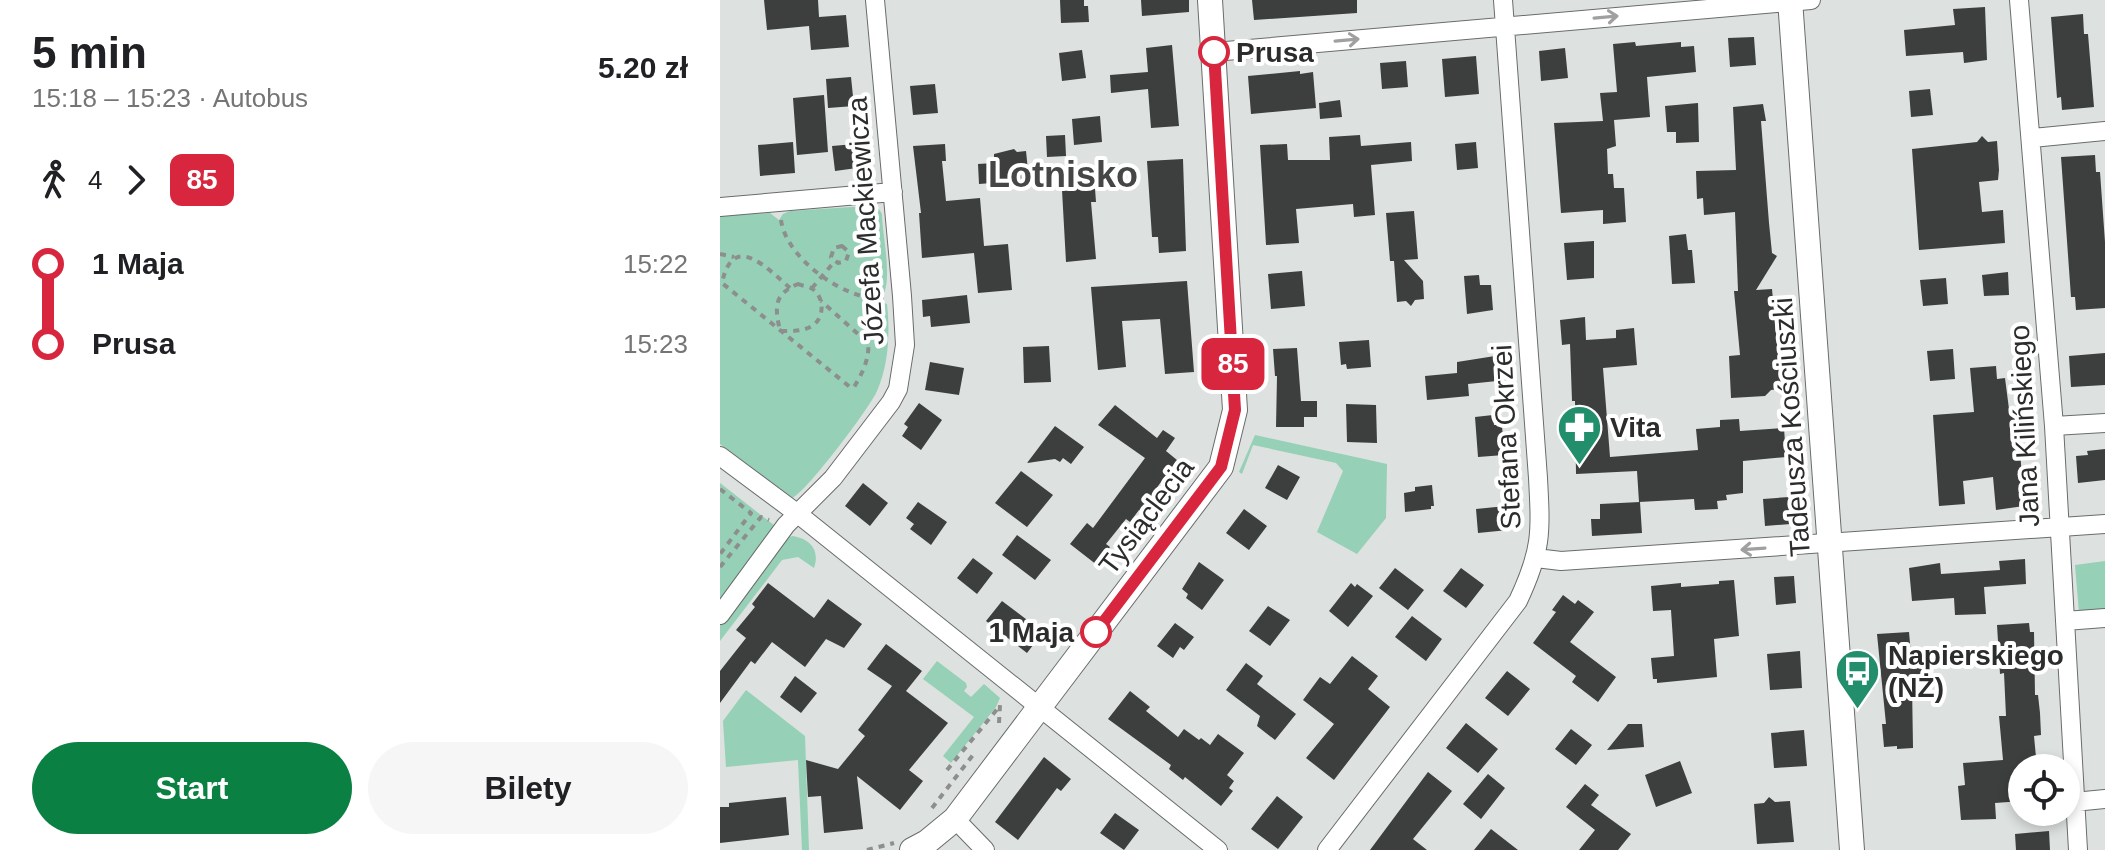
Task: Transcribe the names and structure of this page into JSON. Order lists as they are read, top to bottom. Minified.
{"streets":{"street":["Józefa Mackiewicza","Jana Kilińskiego","Tadeusza Kościuszki","Stefana Okrzei","Tysiąclecia"]},"districts":["Lotnisko"],"places":{"other":["Prusa","1 Maja"],"pharmacy":["Vita"],"bus stop":["Napierskiego (NŻ)"]},"lines":["bus line 85"],"page":{"heading":["5 min","15:18 – 15:23 · Autobus","5.20 zł"],"on_map":"85","legs":["4","85"],"list":[{"name":"1 Maja","value":"15:22"},{"name":"Prusa","value":"15:23"}],"buttons":["Start","Bilety"]}}
